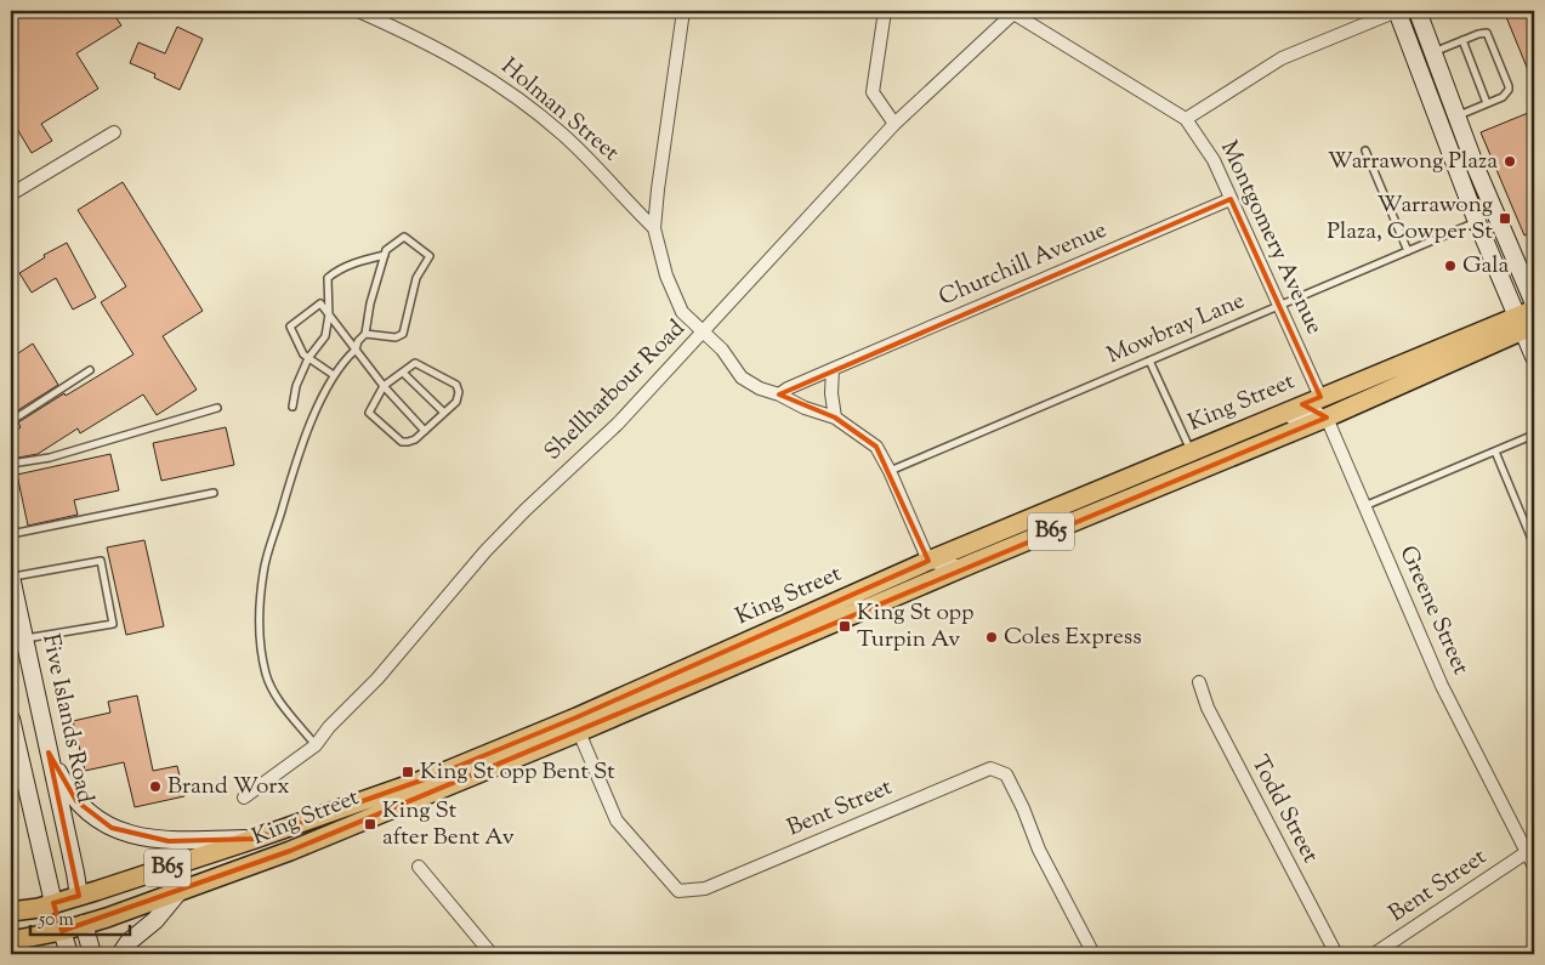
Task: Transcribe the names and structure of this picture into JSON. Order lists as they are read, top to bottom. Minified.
{"streets":{"main road":["King Street","B65","Five Islands Road"],"street":["Holman Street","Montgomery Avenue","Churchill Avenue","Shellharbour Road","Greene Street","Bent Street","Todd Street"],"lane":["Mowbray Lane"]},"crossings":[["Montgomery Avenue","Churchill Avenue"],["Montgomery Avenue","Mowbray Lane"],["Montgomery Avenue","Shellharbour Road"],["Montgomery Avenue","King Street"],["King Street","B65"],["King Street","Greene Street"],["King Street","Five Islands Road"],["King Street","Bent Street"],["Greene Street","Bent Street"]],"places":{"other":["Warrawong Plaza","Gala","Coles Express","Brand Worx"],"transit":["Warrawong Plaza, Cowper St","King St opp Turpin Av","King St opp Bent St","King St after Bent Av"]},"scale_bar":"50 m"}
